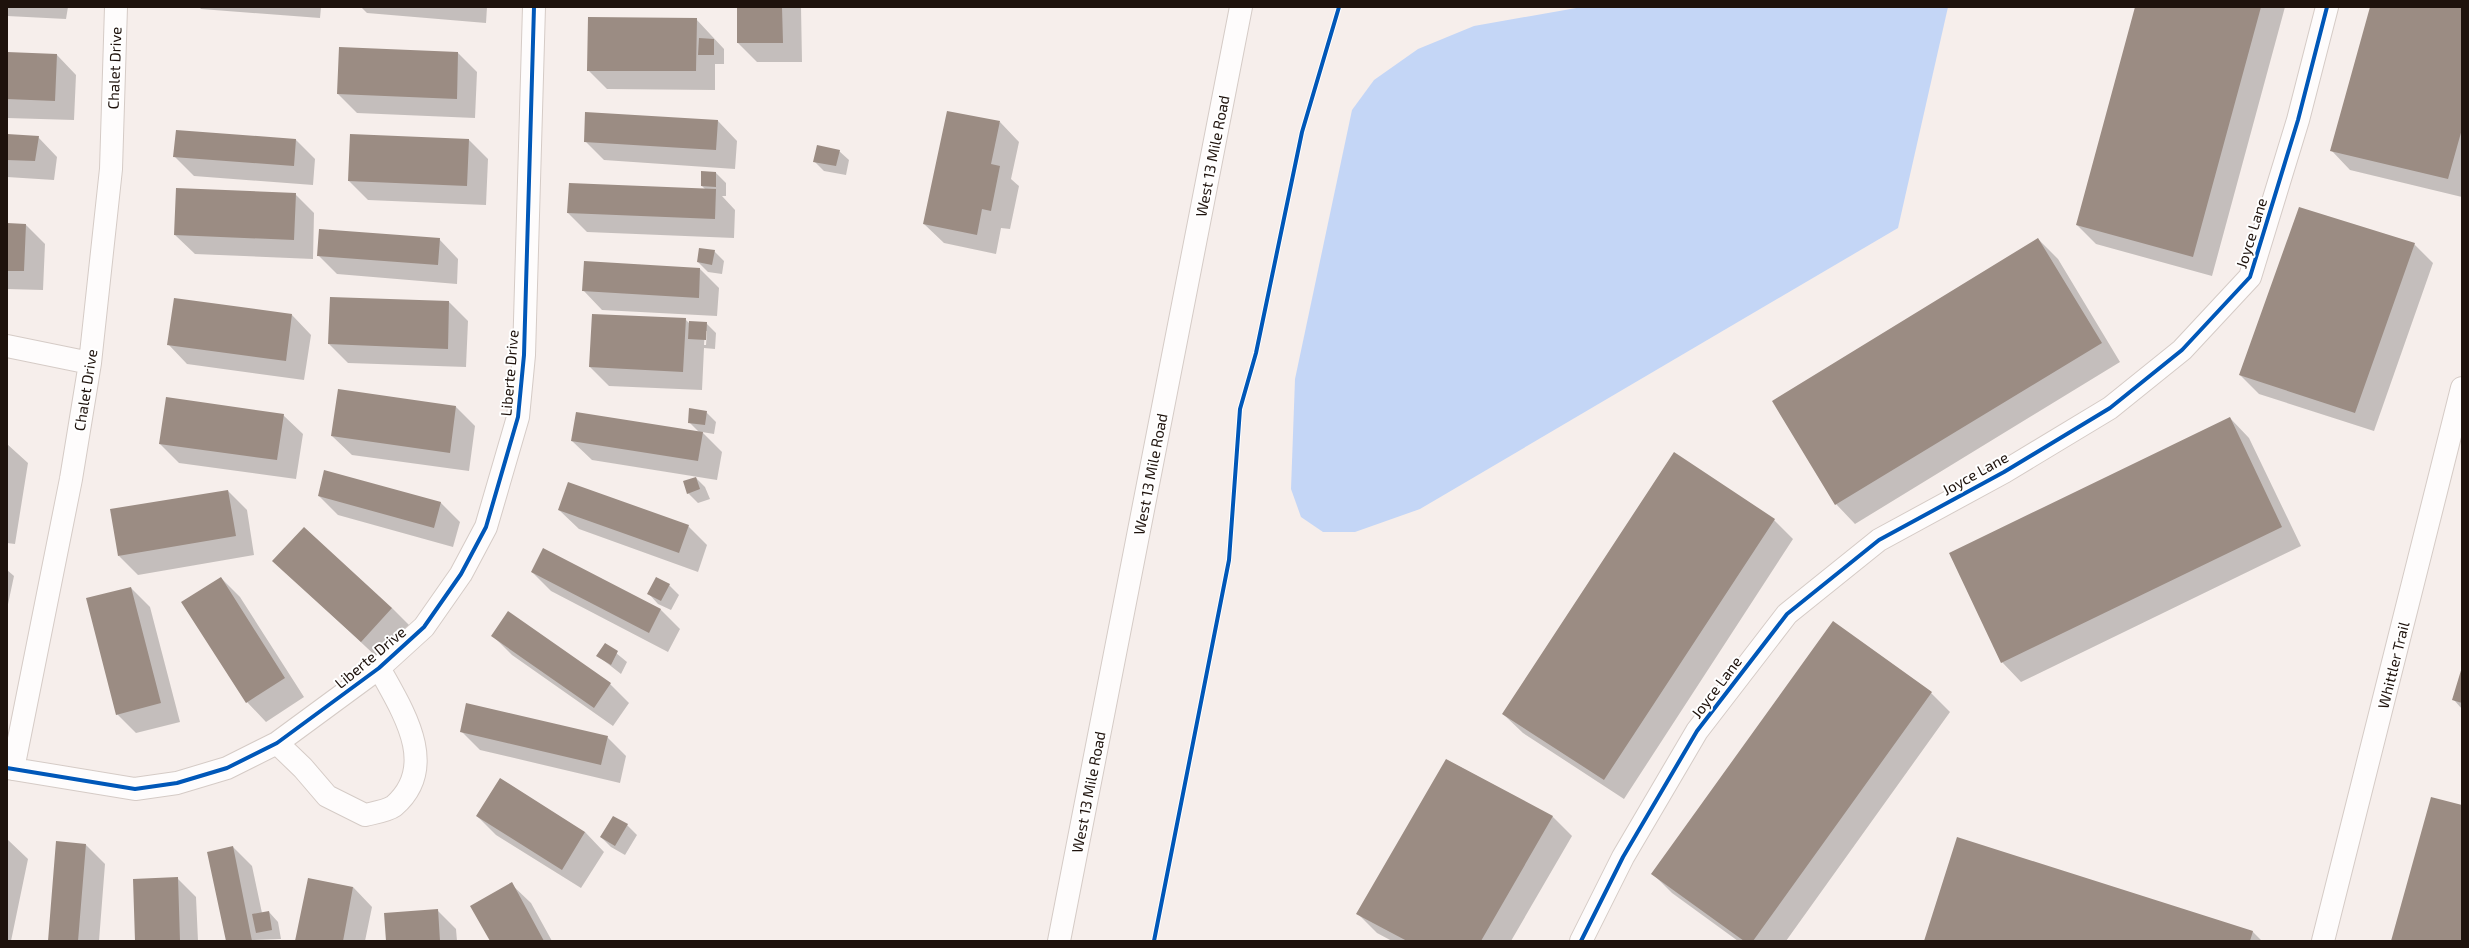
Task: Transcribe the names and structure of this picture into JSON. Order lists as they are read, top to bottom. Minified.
{"streets":{"street":["Chalet Drive","West 13 Mile Road","Joyce Lane","Liberte Drive","Whittler Trail"]},"crossings":[["Chalet Drive","Liberte Drive"]]}
